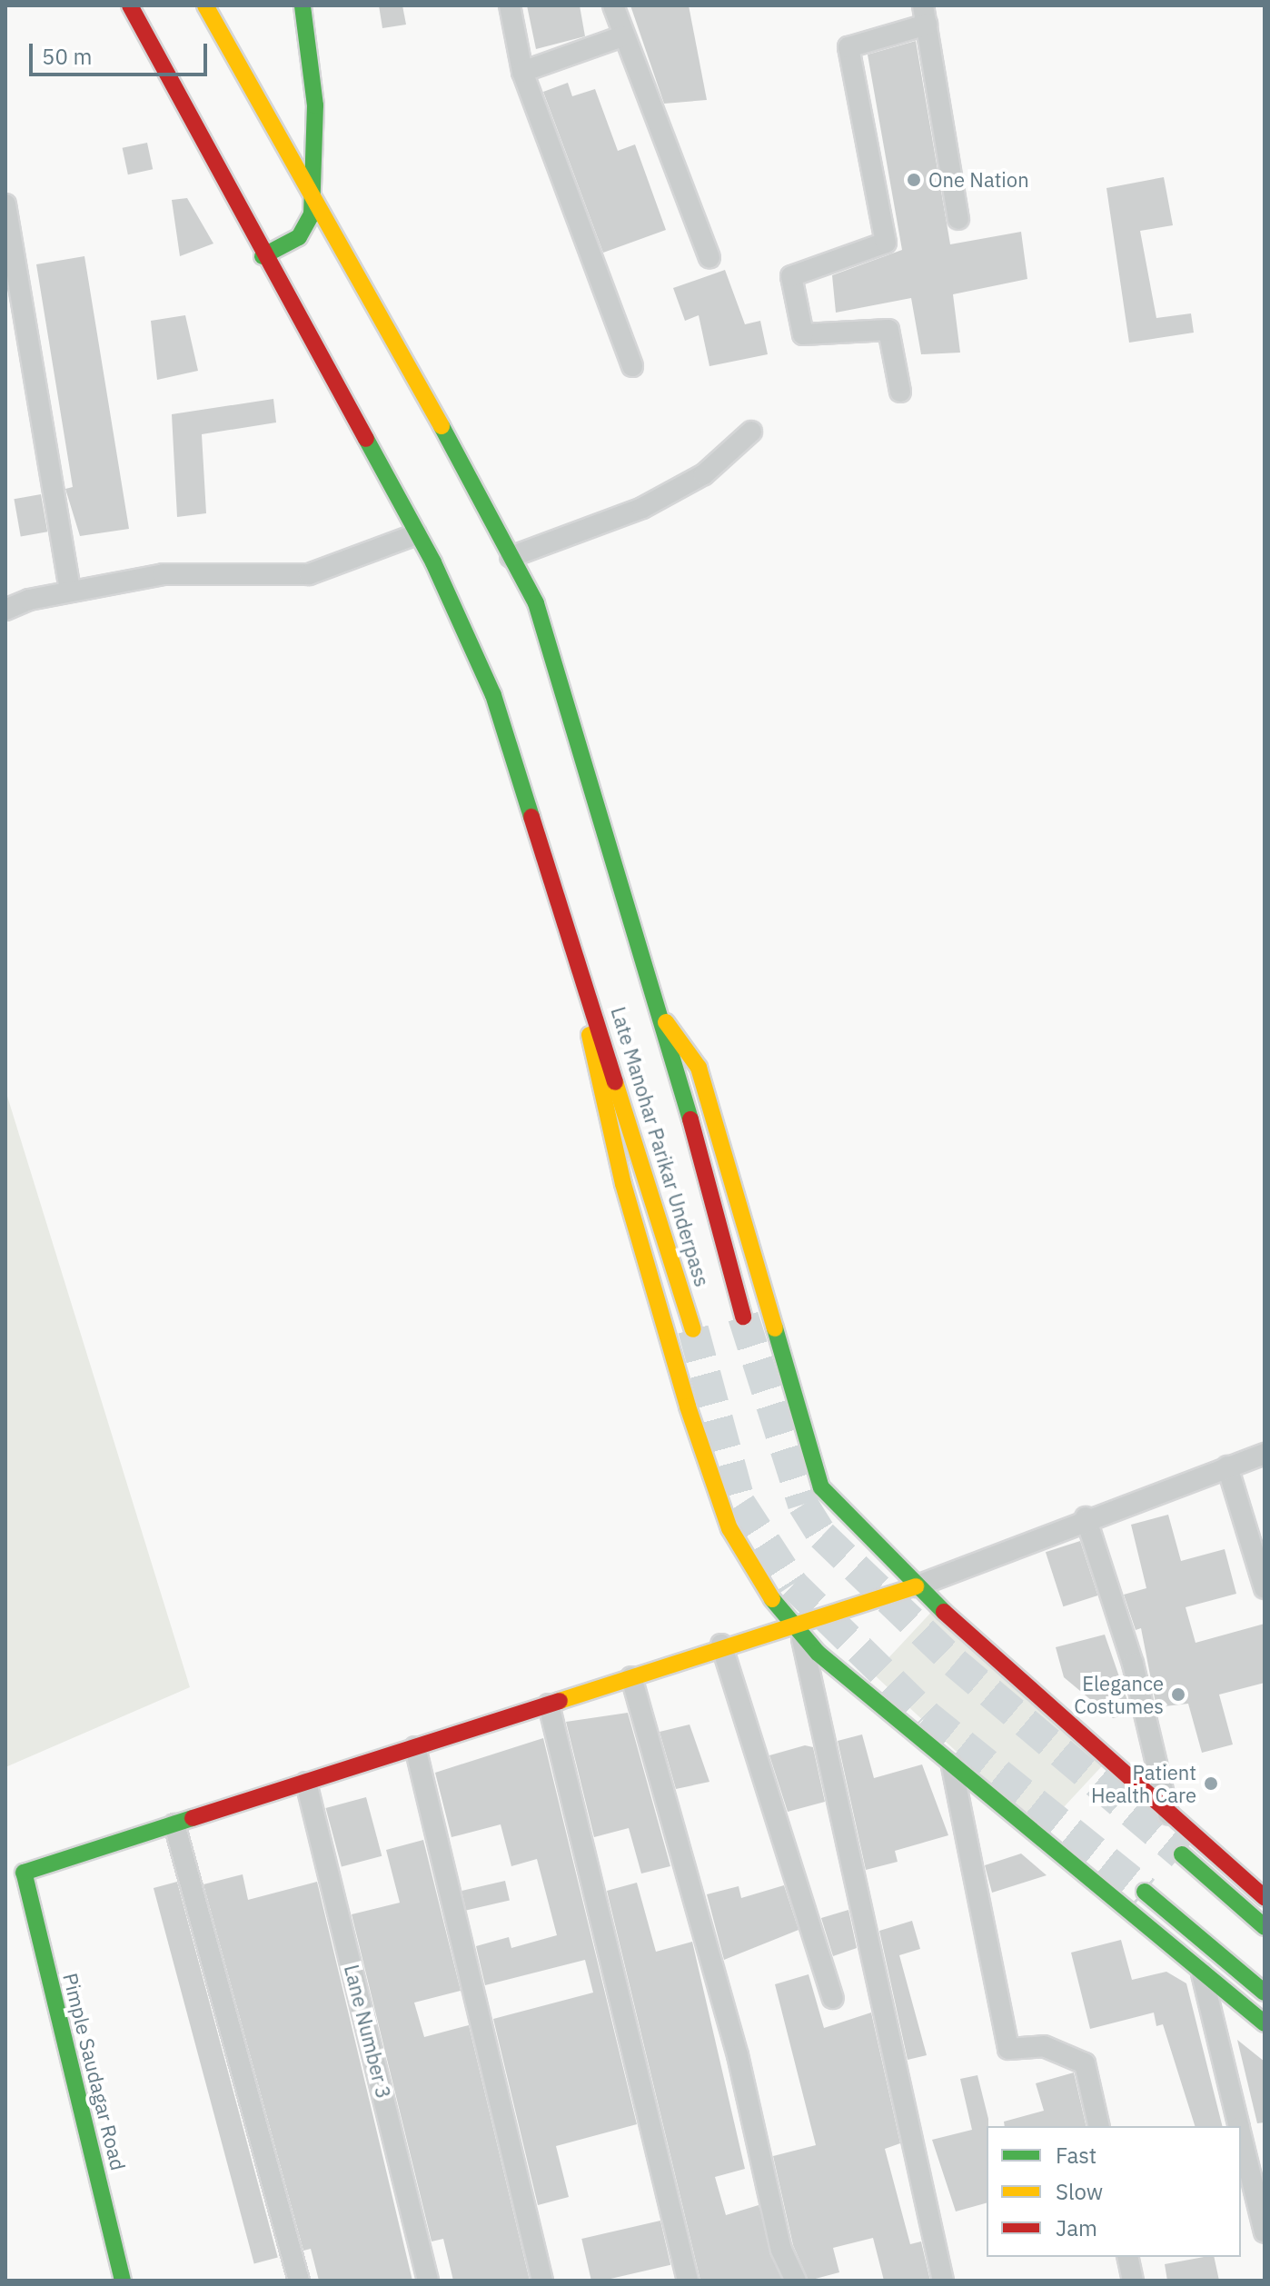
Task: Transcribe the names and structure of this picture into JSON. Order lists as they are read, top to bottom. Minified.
{"streets":{"main road":["Late Manohar Parikar Underpass","Pimple Saudagar Road"],"street":["Lane Number 3"]},"places":["One Nation","Elegance Costumes","Patient Health Care"],"legend":["Fast","Slow","Jam"],"scale_bar":"50 m"}
